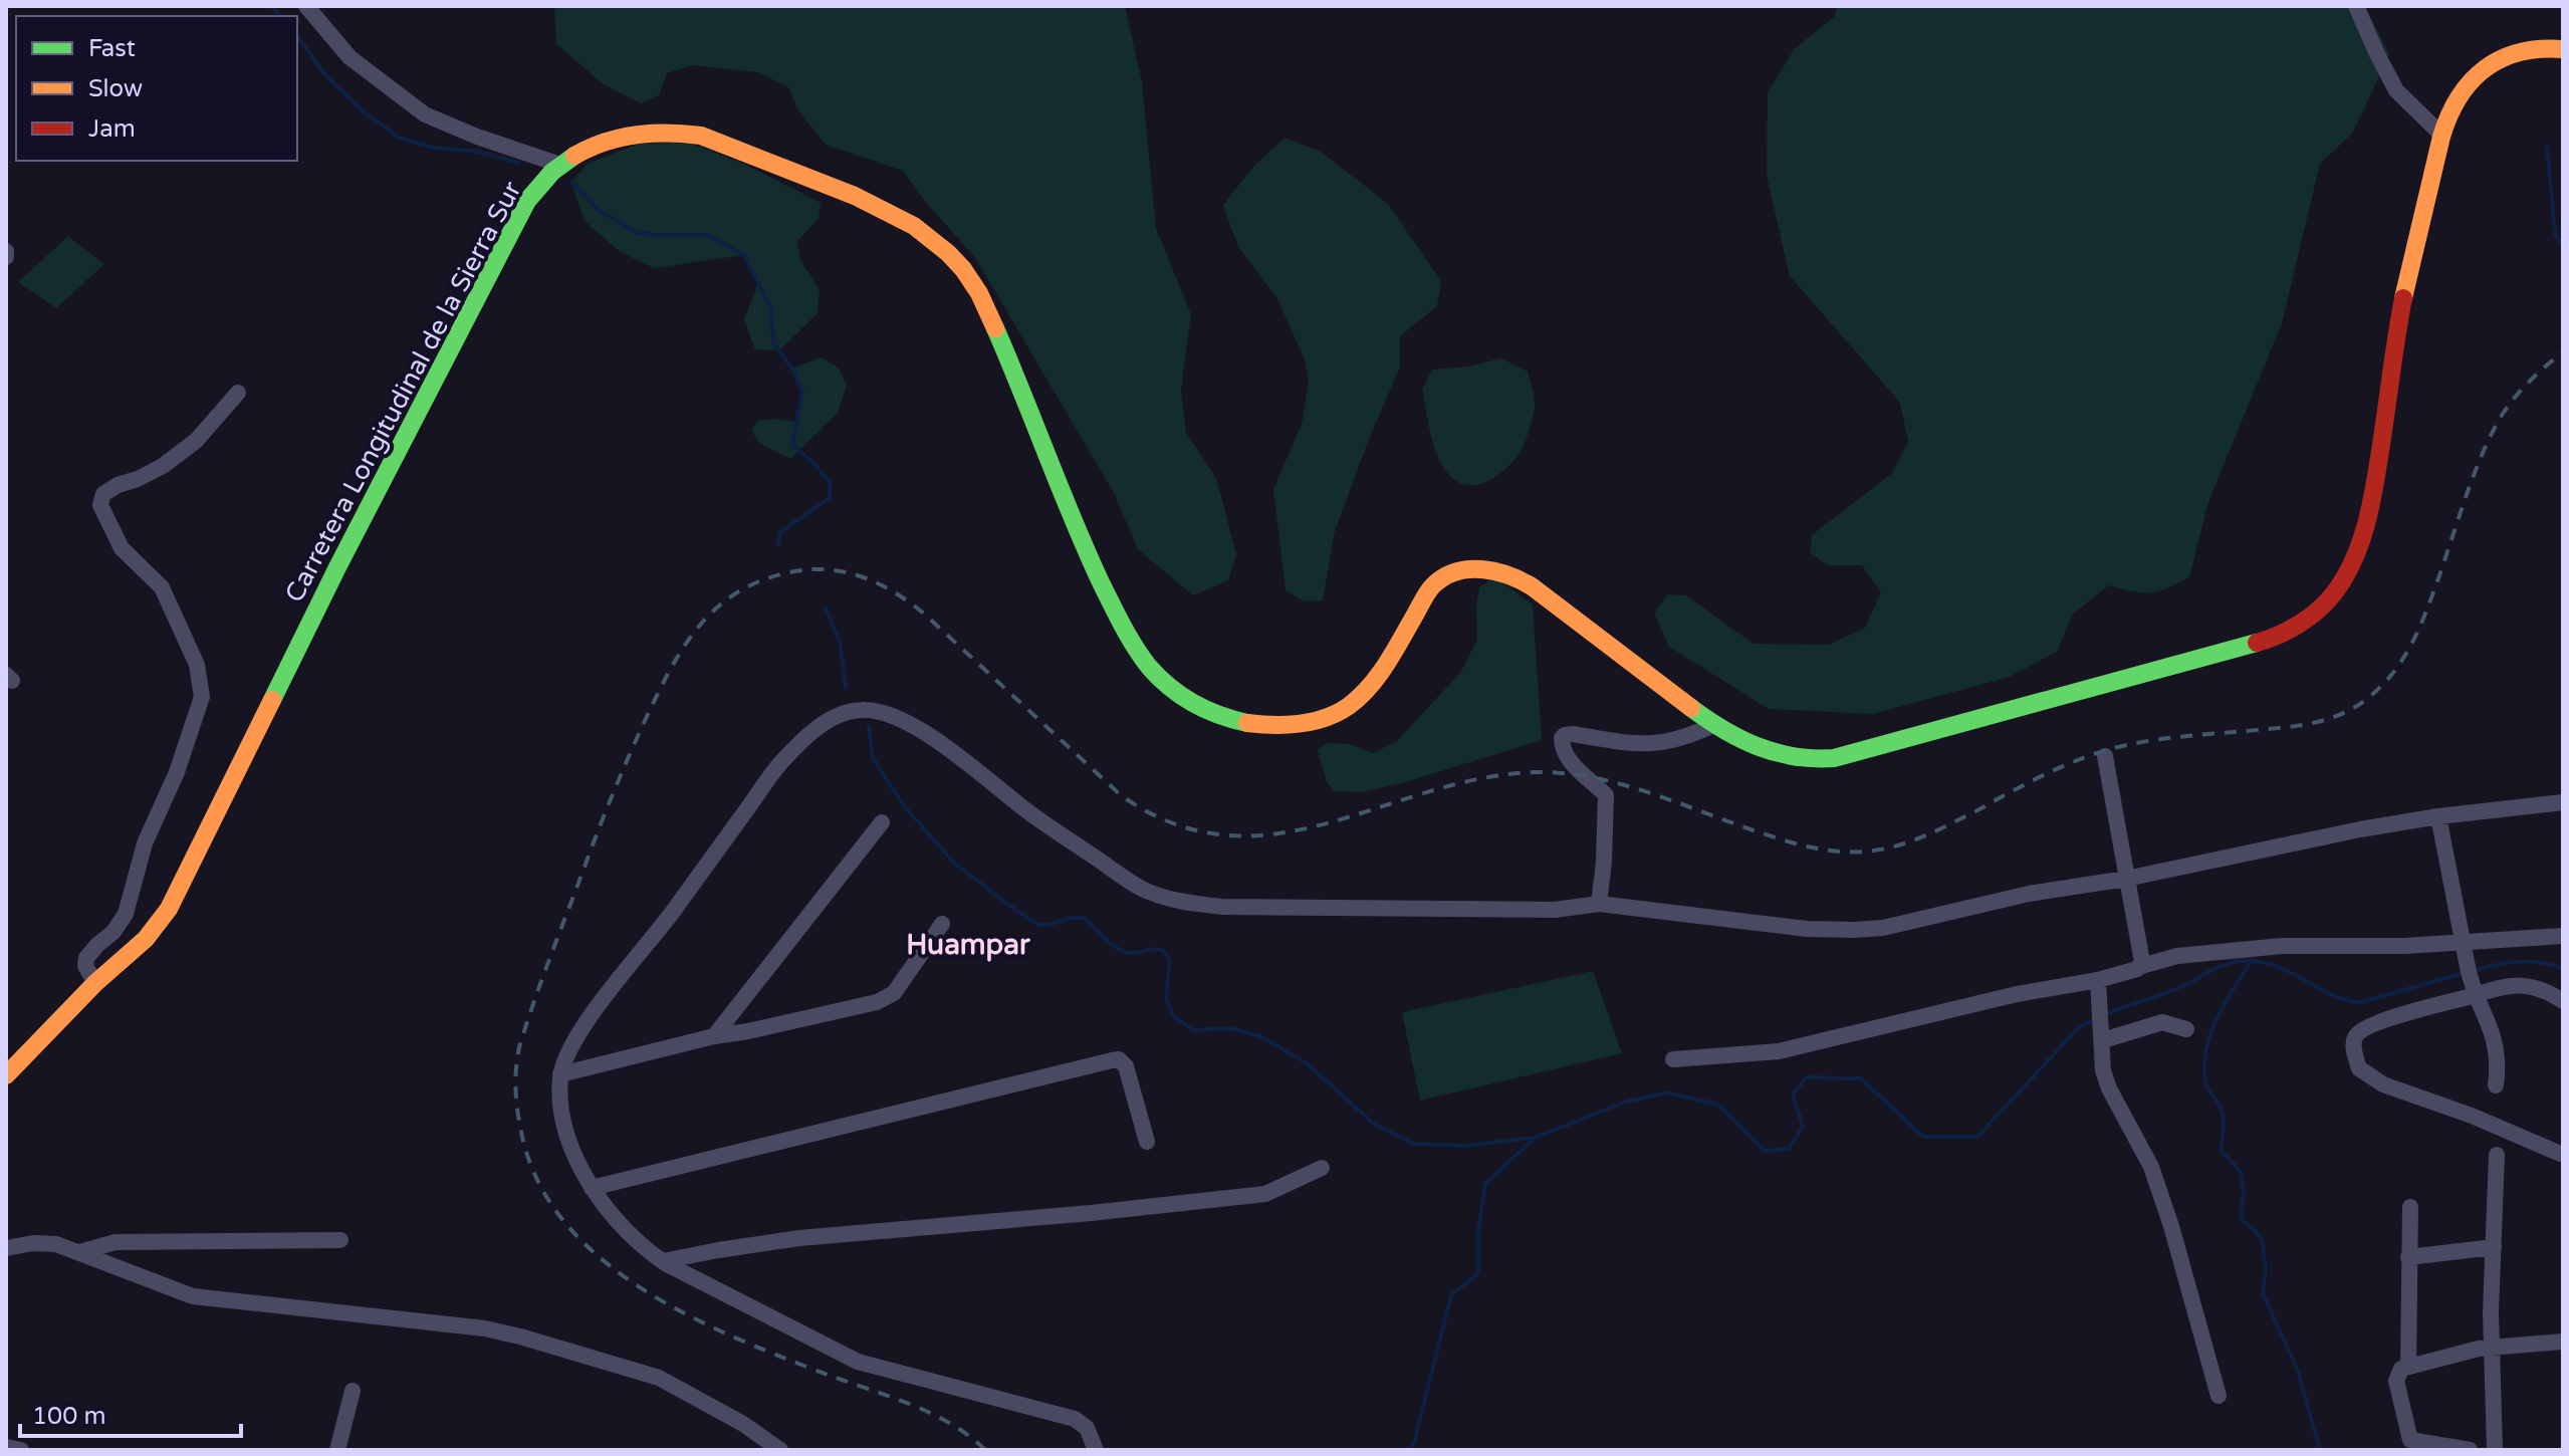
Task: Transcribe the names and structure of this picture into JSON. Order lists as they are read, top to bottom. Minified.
{"streets":{"highway":["Carretera Longitudinal de la Sierra Sur"]},"districts":["Huampar"],"legend":["Fast","Slow","Jam"],"scale_bar":"100 m"}
